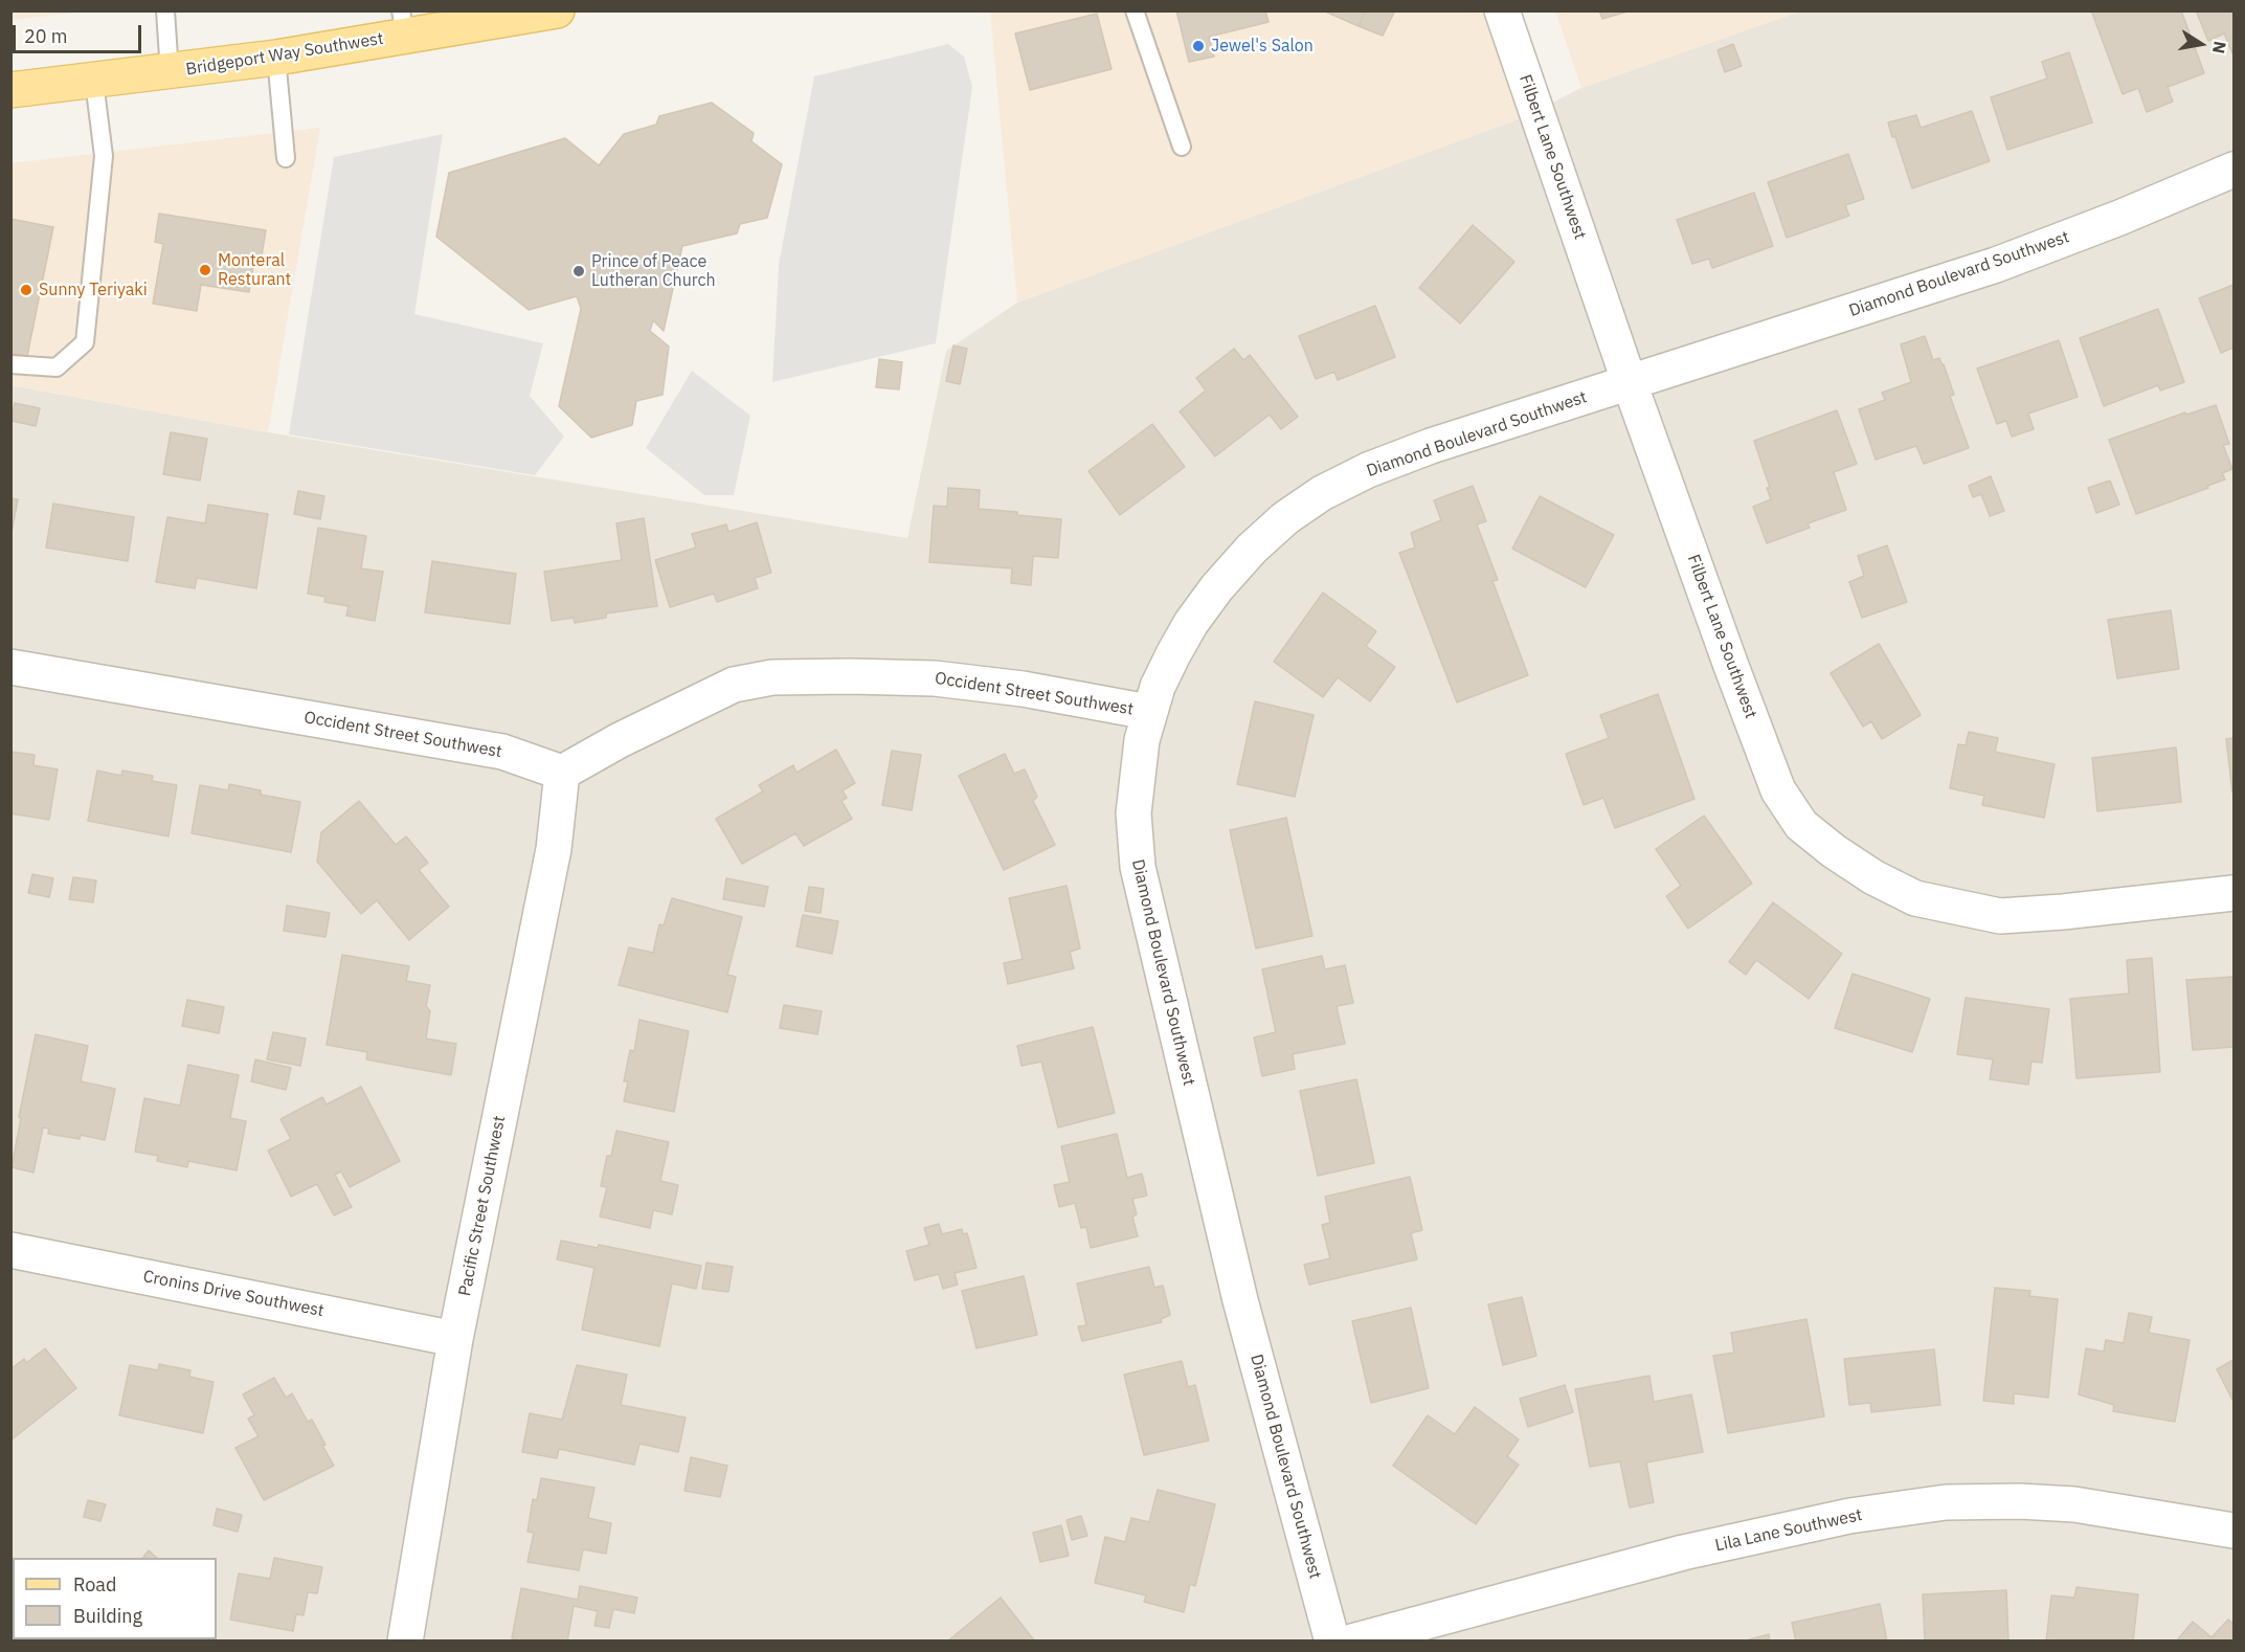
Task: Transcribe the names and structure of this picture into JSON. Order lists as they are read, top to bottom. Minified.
{"streets":{"main road":["Bridgeport Way Southwest"],"street":["Filbert Lane Southwest","Diamond Boulevard Southwest","Occident Street Southwest","Pacific Street Southwest","Cronins Drive Southwest","Lila Lane Southwest"]},"crossings":[["Filbert Lane Southwest","Diamond Boulevard Southwest"],["Diamond Boulevard Southwest","Occident Street Southwest"],["Occident Street Southwest","Pacific Street Southwest"],["Pacific Street Southwest","Cronins Drive Southwest"]],"places":["Jewel's Salon","Monteral Resturant","Prince of Peace Lutheran Church","Sunny Teriyaki"],"legend":["Road","Building"],"scale_bar":"20 m","north":"right"}
